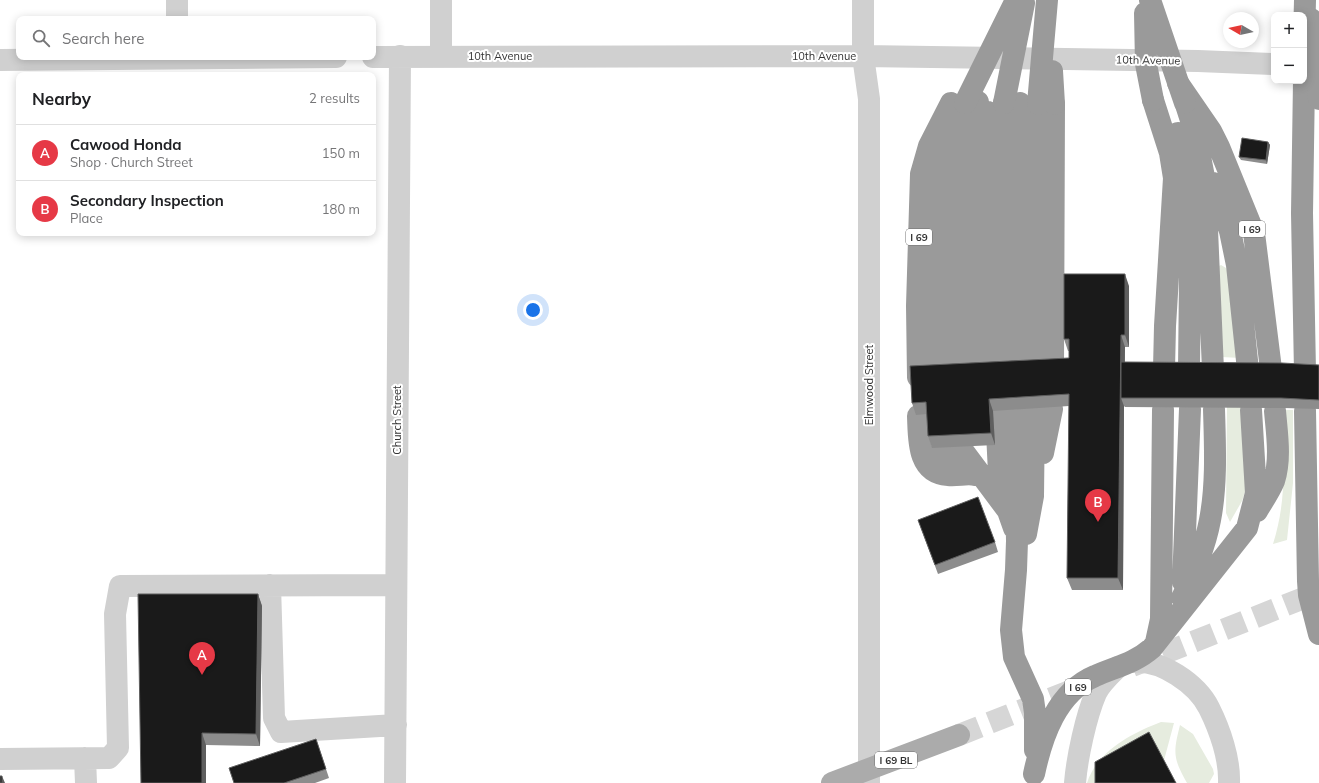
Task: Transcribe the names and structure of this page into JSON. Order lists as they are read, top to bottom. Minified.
{"streets":{"highway":["I 69"],"main road":["I 69 BL"],"street":["10th Avenue","Elmwood Street","Church Street"]},"crossings":[["10th Avenue","Elmwood Street"],["10th Avenue","Church Street"],["Elmwood Street","I 69 BL"]],"north":"left","page":{"map_buttons":["+","−"],"search":"Search here","heading":["Nearby","2 results"],"list":[{"mark":"A","name":"Cawood Honda","note":"Shop · Church Street","value":"150 m"},{"mark":"B","name":"Secondary Inspection","note":"Place","value":"180 m"}],"pins":["B","A"]}}
